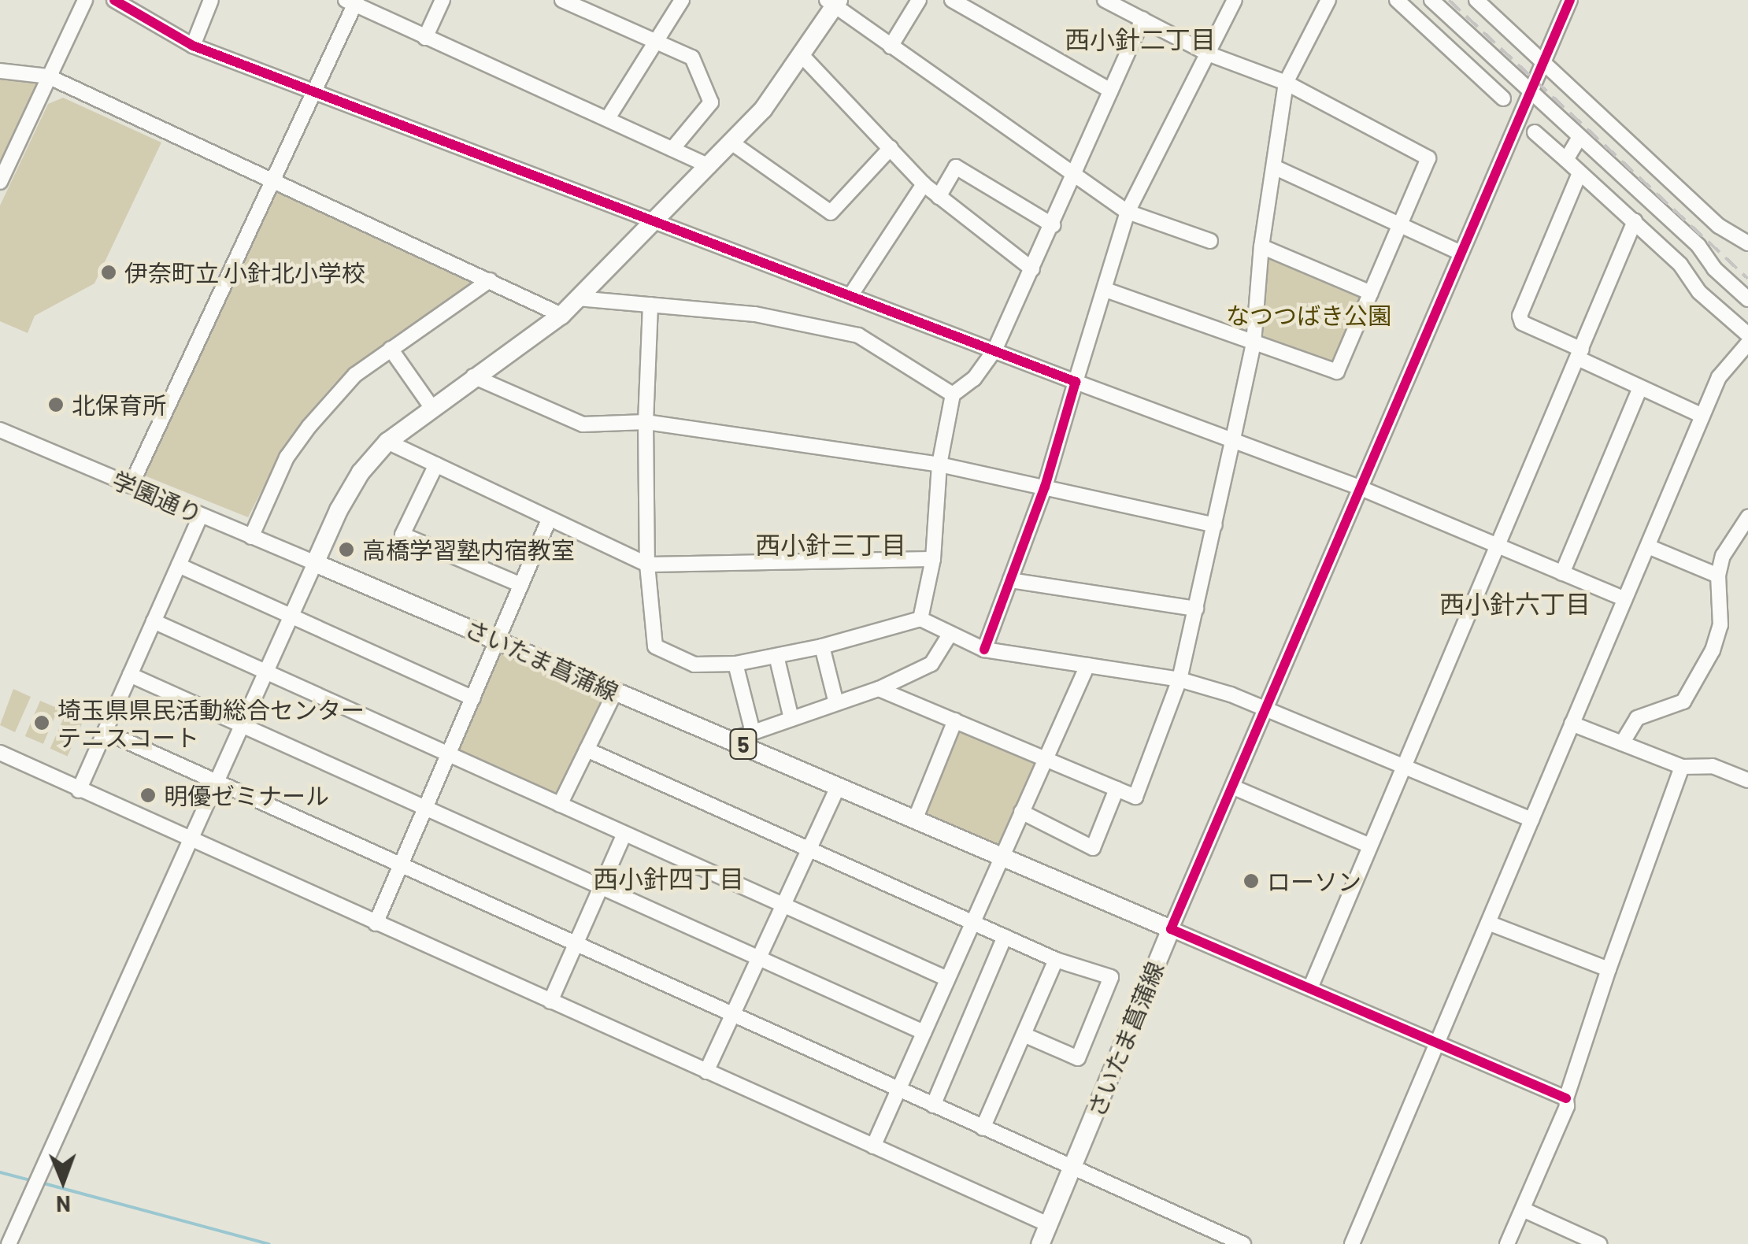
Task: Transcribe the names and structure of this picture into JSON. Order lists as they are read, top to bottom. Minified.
{"streets":{"main road":["さいたま菖蒲線","5"],"street":["学園通り"]},"crossings":[["学園通り","さいたま菖蒲線"]],"districts":["西小針二丁目","西小針三丁目","西小針六丁目","西小針四丁目"],"parks":["なつつばき公園"],"places":["伊奈町立 小針北小学校","北保育所","高橋学習塾内宿教室","埼玉県県民活動総合センター テニスコート","明優ゼミナール","ローソン"],"north":"bottom"}
